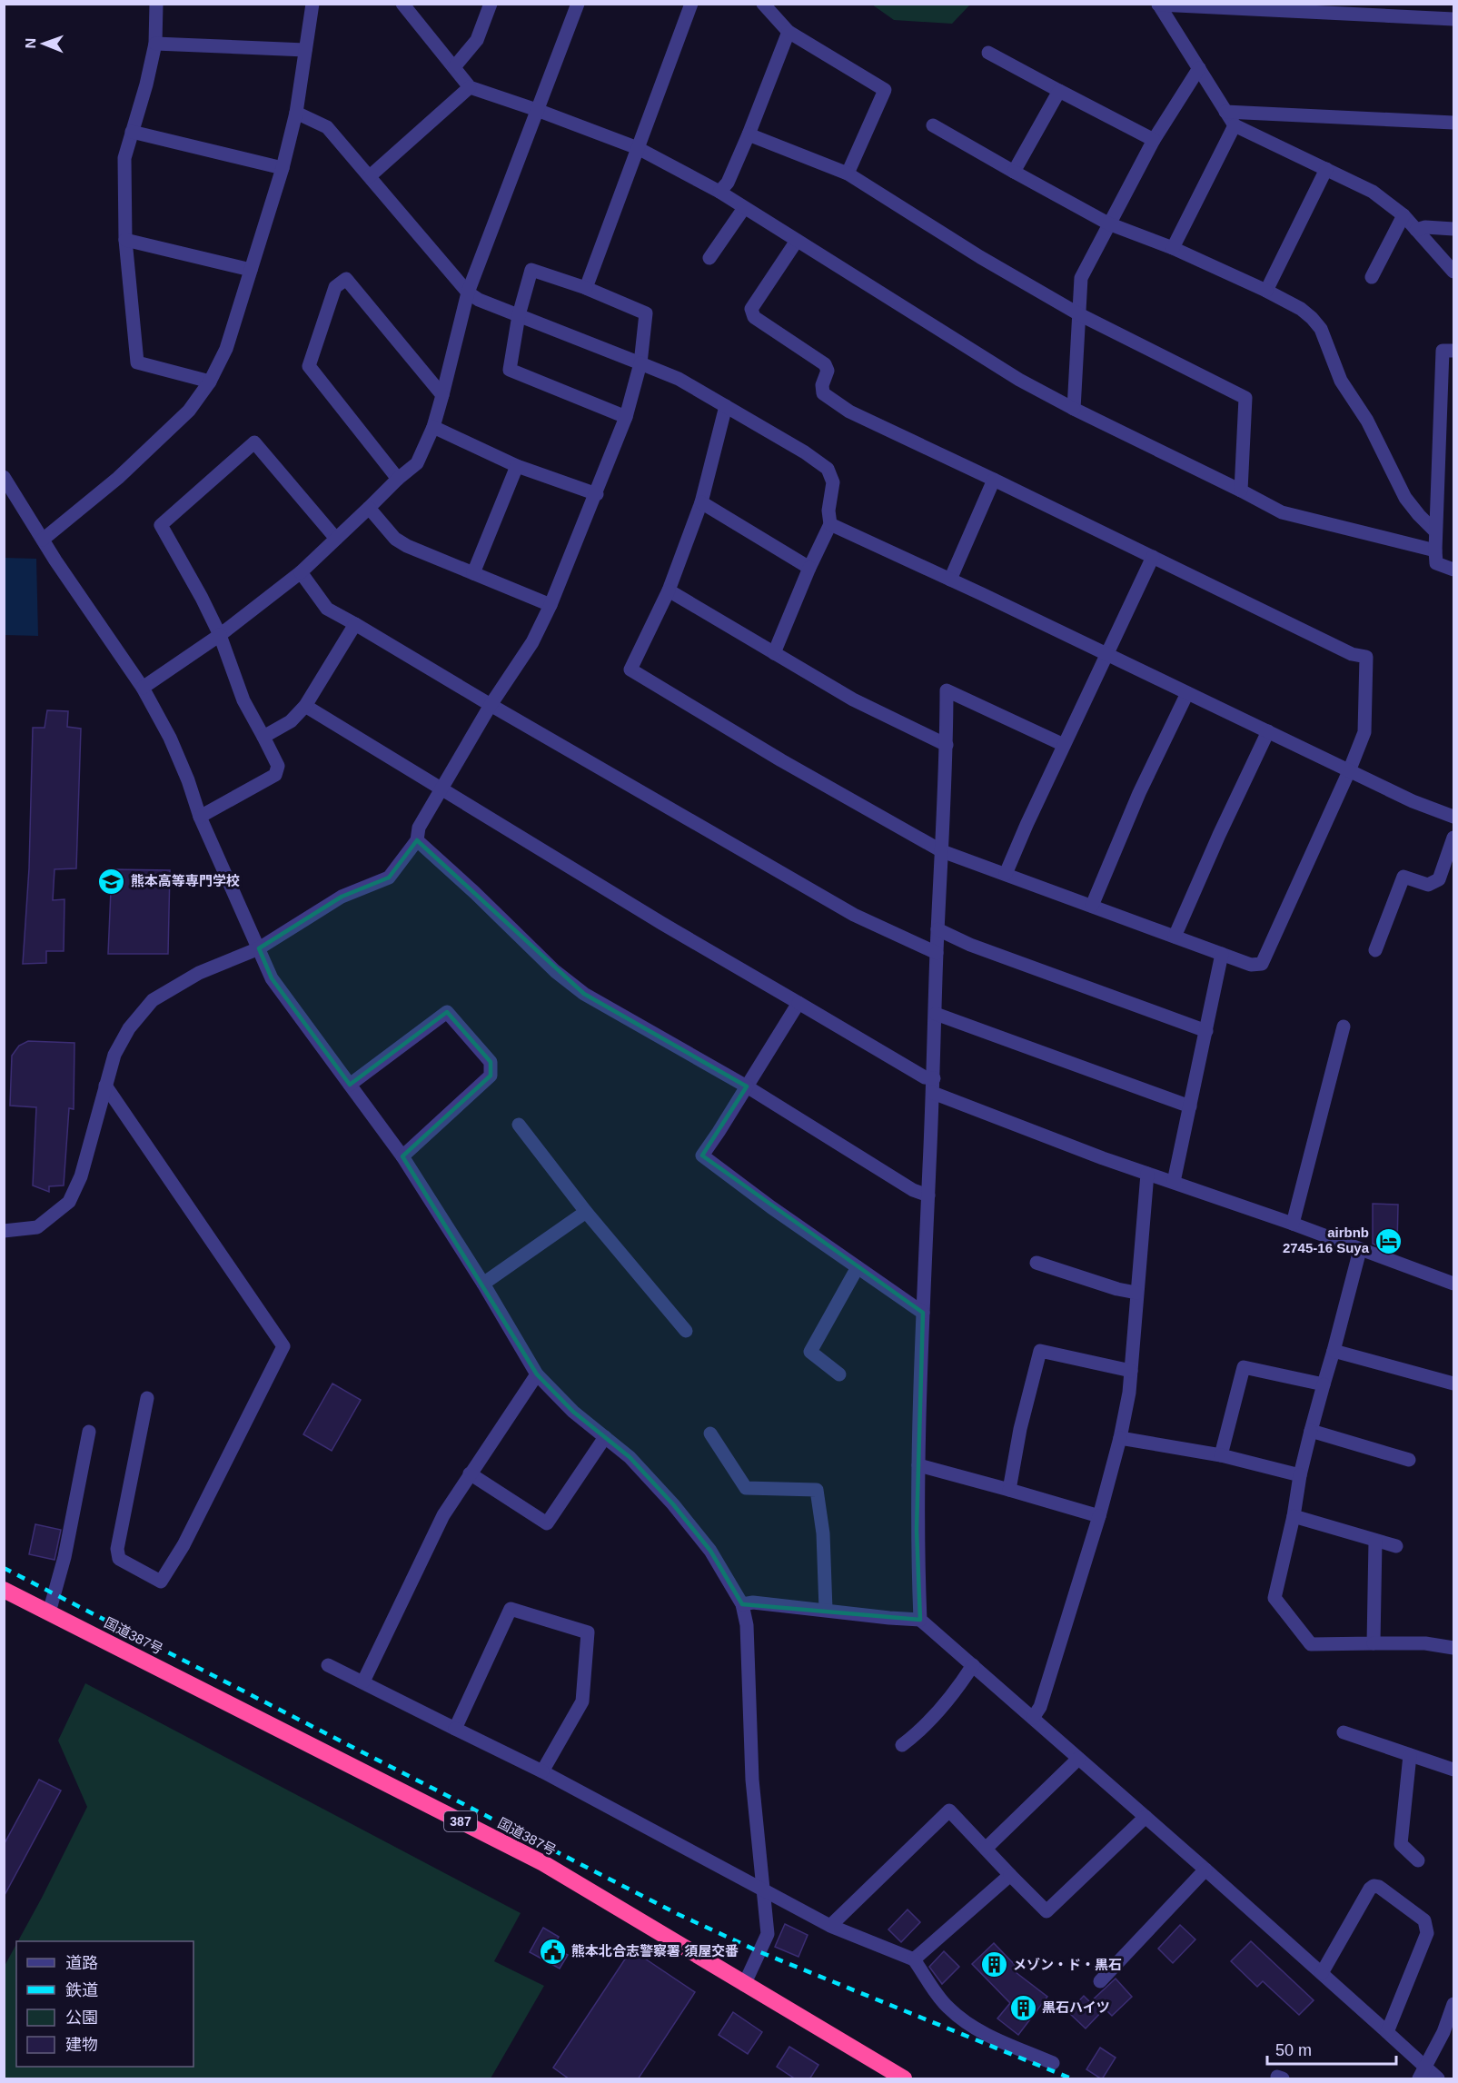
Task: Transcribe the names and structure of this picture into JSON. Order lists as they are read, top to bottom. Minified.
{"streets":{"highway":["国道387号","387"]},"places":{"school or university":["熊本高等専門学校"],"hotel":["airbnb 2745-16 Suya"],"public building":["熊本北合志警察署 須屋交番"],"building":["メゾン・ド・黒石","黒石ハイツ"]},"legend":["道路","鉄道","公園","建物"],"scale_bar":"50 m","north":"left"}
